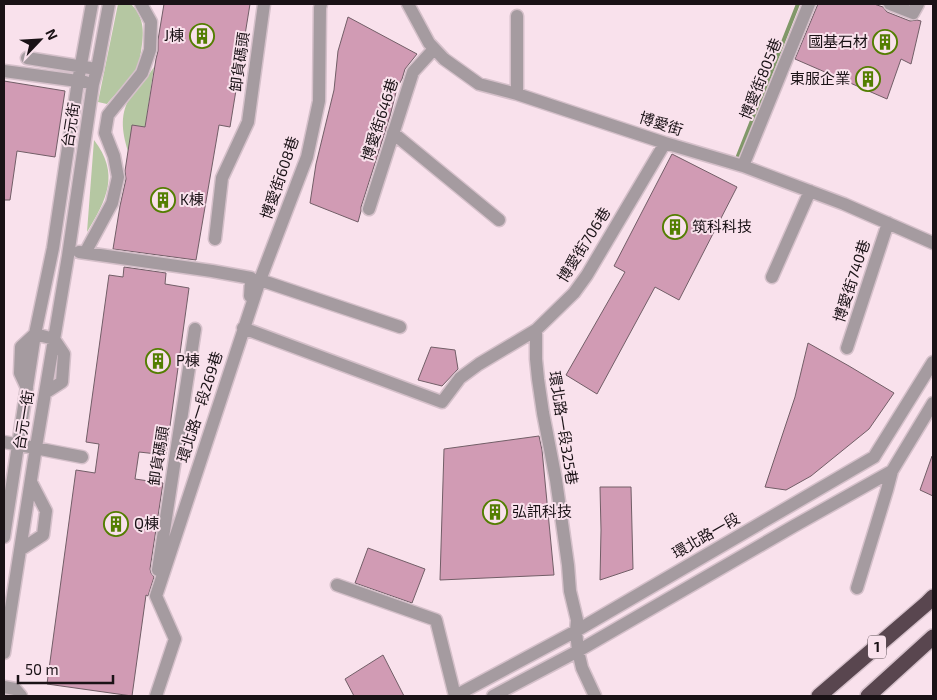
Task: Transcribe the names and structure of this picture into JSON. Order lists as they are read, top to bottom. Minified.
{"streets":{"highway":["1"],"street":["卸貨碼頭","博愛街805巷","博愛街646巷","博愛街","台元街","博愛街608巷","博愛街706巷","博愛街740巷","環北路一段269巷","台元一街","環北路一段325巷","環北路一段"]},"crossings":[["卸貨碼頭","環北路一段269巷"],["博愛街805巷","博愛街"],["博愛街646巷","博愛街"],["博愛街","博愛街706巷"],["博愛街","博愛街740巷"],["台元街","台元一街"],["博愛街608巷","博愛街706巷"],["博愛街608巷","環北路一段269巷"],["博愛街706巷","環北路一段269巷"],["博愛街706巷","環北路一段325巷"],["環北路一段325巷","環北路一段"]],"places":{"building":["J棟","國基石材","東服企業","K棟","筑科科技","P棟","弘訊科技","Q棟"]},"scale_bar":"50 m","north":"top right"}
